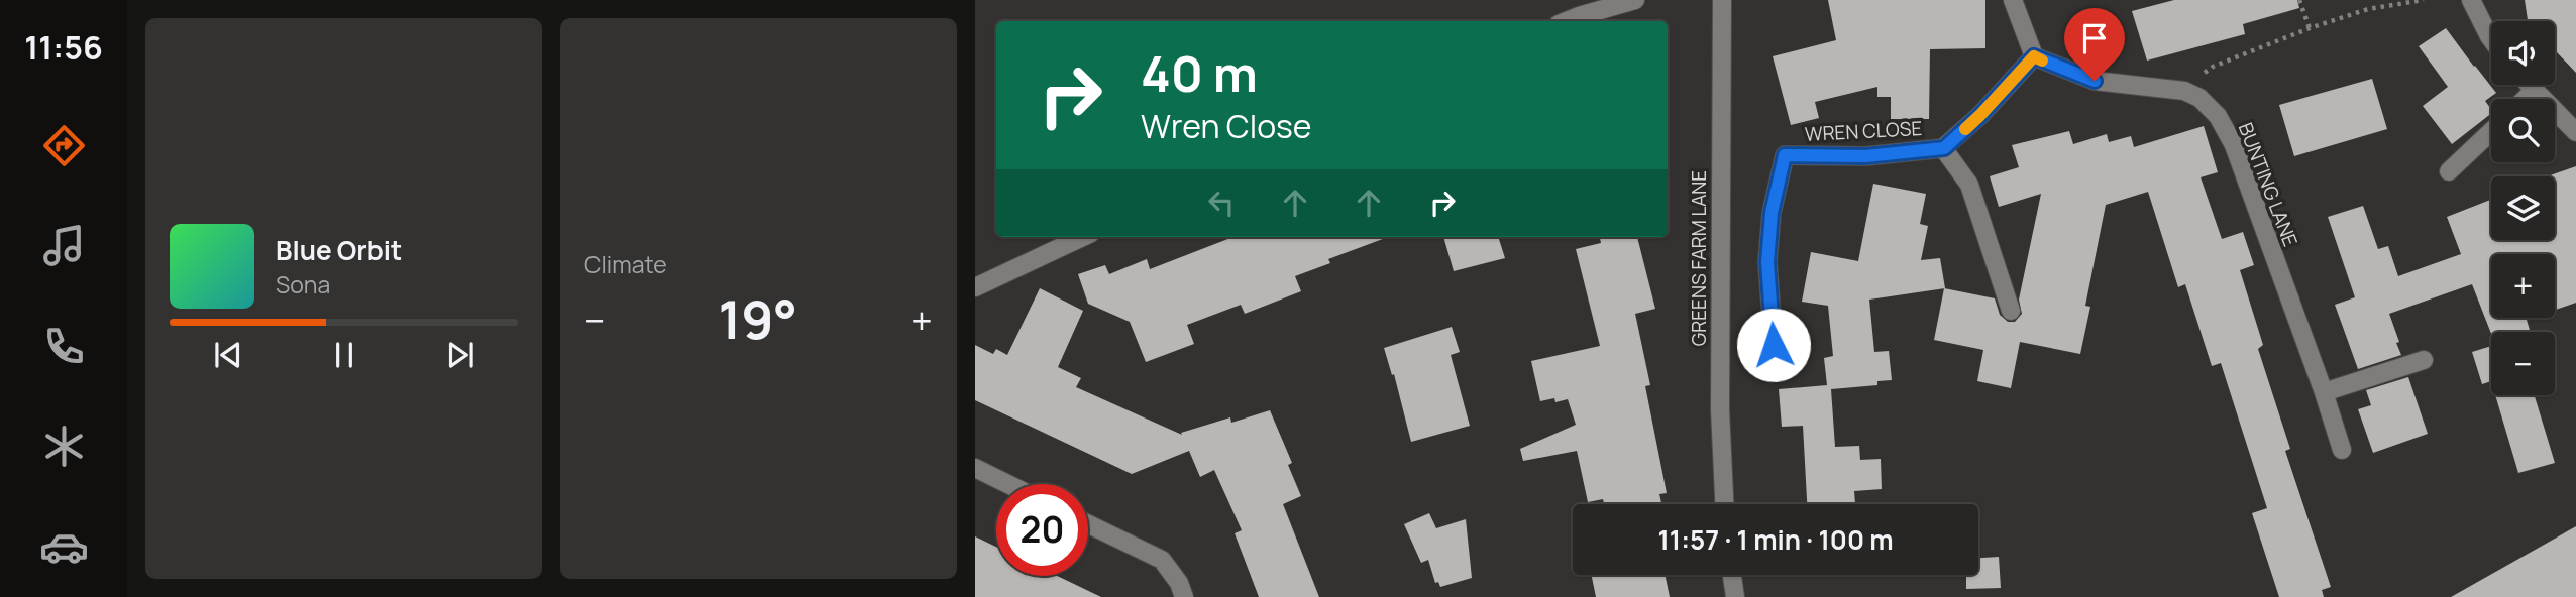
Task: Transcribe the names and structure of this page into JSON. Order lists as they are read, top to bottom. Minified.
{"streets":{"street":["WREN CLOSE","BUNTING LANE","GREENS FARM LANE"]},"crossings":[["WREN CLOSE","BUNTING LANE"]],"page":{"tabs":"11:56","tile":"Climate","map_buttons":["+","−"],"turn":["40 m","Wren Close"],"song":["Blue Orbit","Sona"],"heat":["−","19°","+"],"limit":"20","trip":"11:57 · 1 min · 100 m"}}
